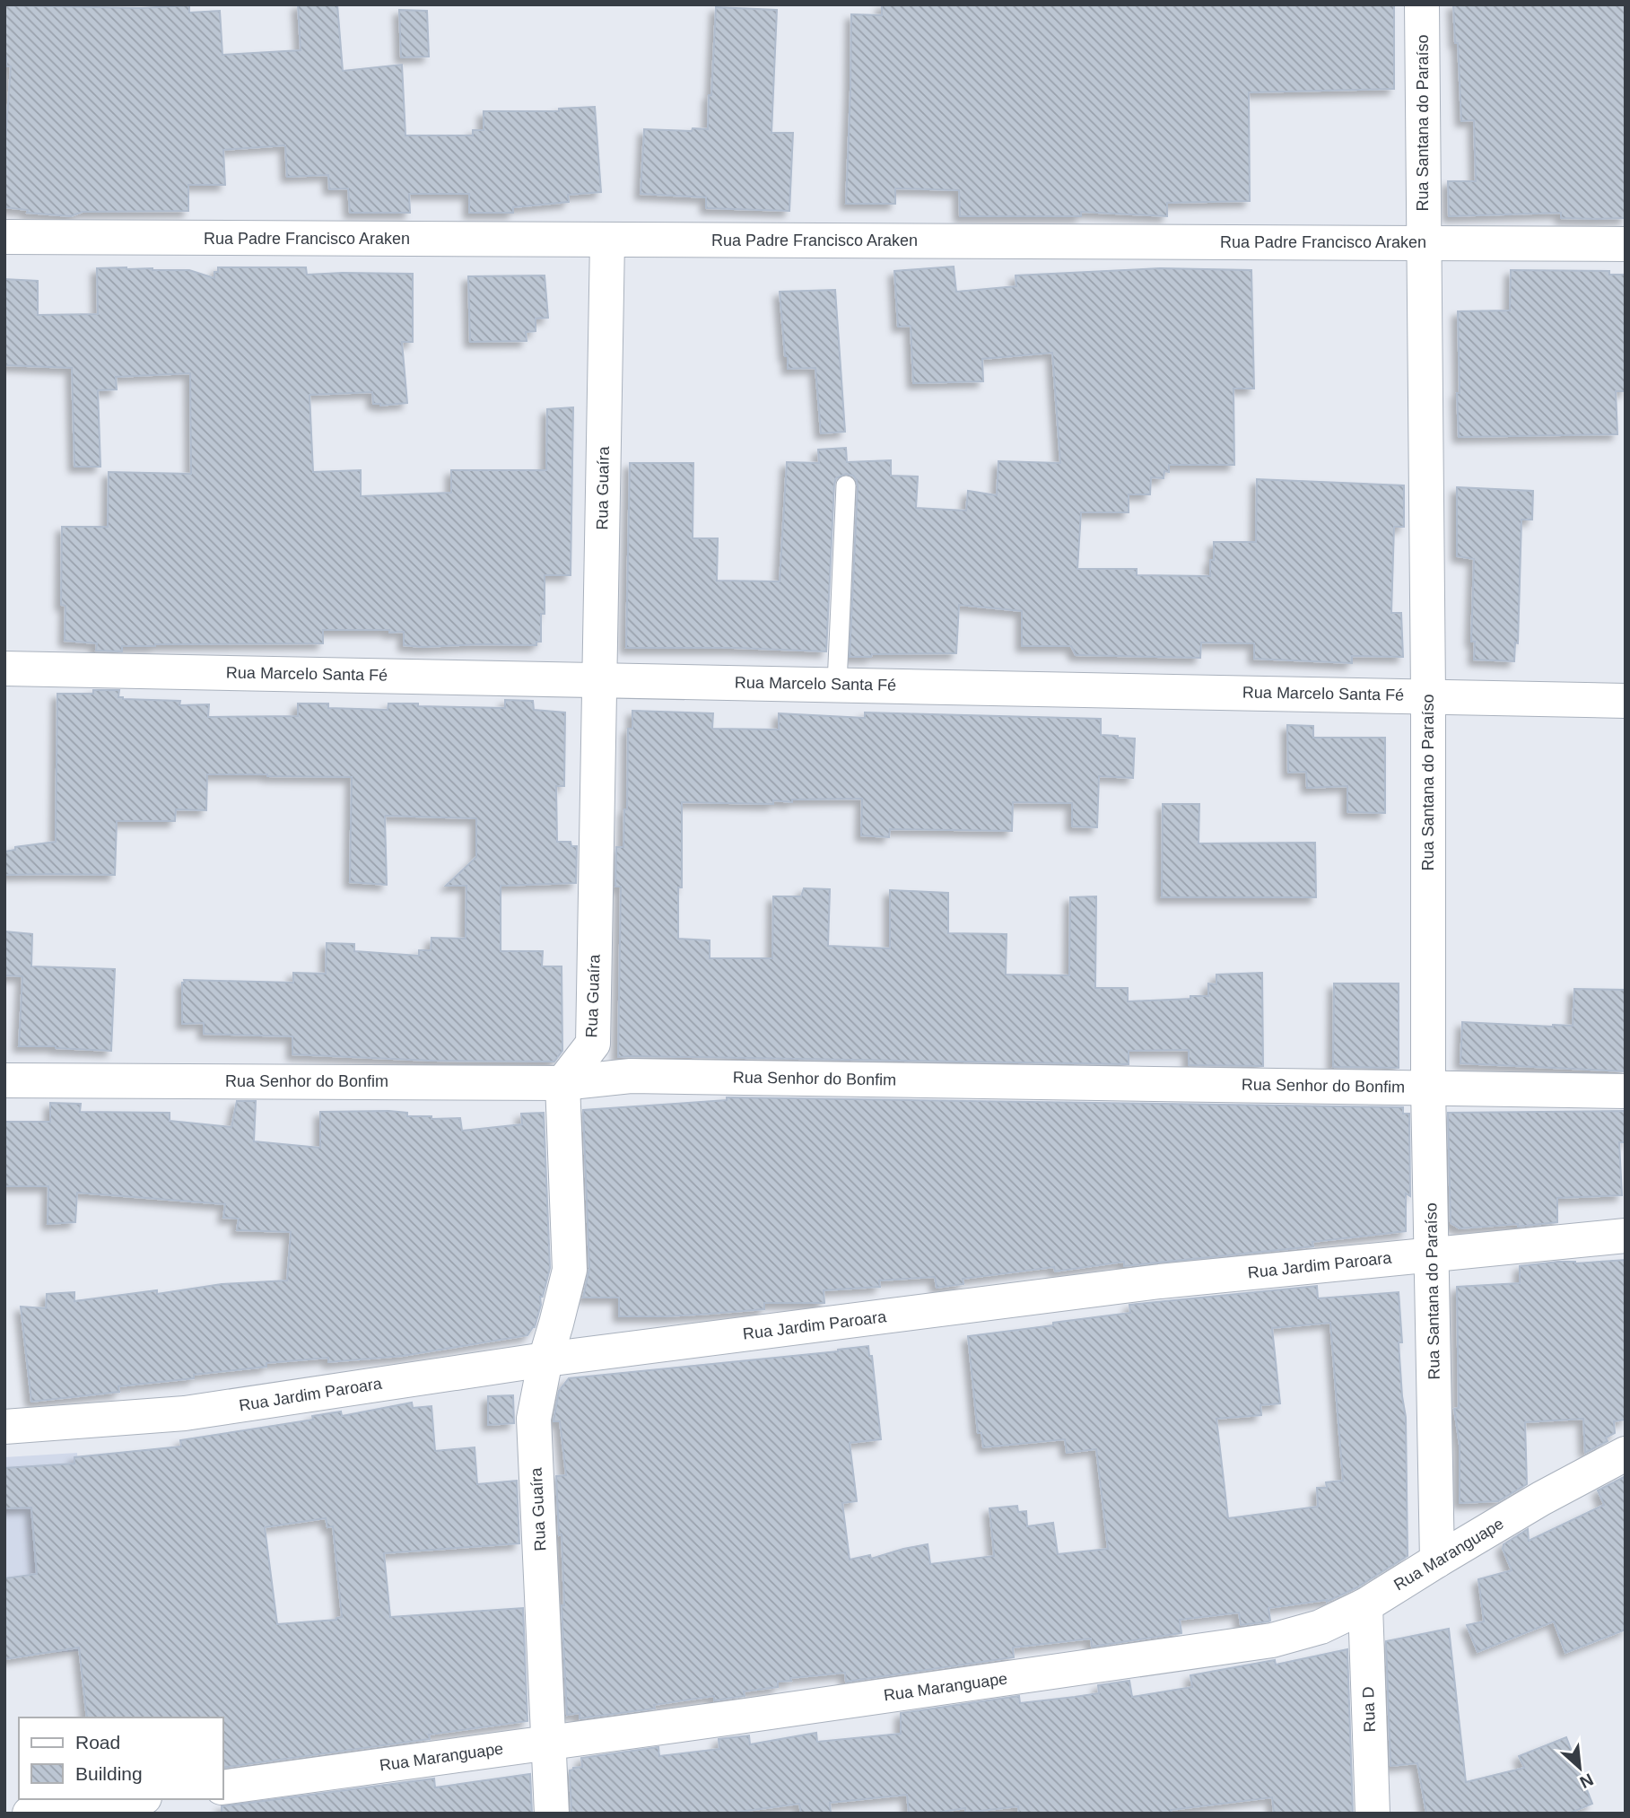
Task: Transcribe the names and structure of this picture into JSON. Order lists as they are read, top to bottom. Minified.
{"streets":{"street":["Rua Santana do Paraíso","Rua Padre Francisco Araken","Rua Guaíra","Rua Marcelo Santa Fé","Rua Senhor do Bonfim","Rua Jardim Paroara","Rua Maranguape","Rua D"]},"crossings":[["Rua Santana do Paraíso","Rua Padre Francisco Araken"],["Rua Santana do Paraíso","Rua Marcelo Santa Fé"],["Rua Santana do Paraíso","Rua Senhor do Bonfim"],["Rua Santana do Paraíso","Rua Jardim Paroara"],["Rua Santana do Paraíso","Rua Maranguape"],["Rua Padre Francisco Araken","Rua Guaíra"],["Rua Guaíra","Rua Marcelo Santa Fé"],["Rua Guaíra","Rua Senhor do Bonfim"],["Rua Guaíra","Rua Jardim Paroara"],["Rua Guaíra","Rua Maranguape"],["Rua Maranguape","Rua D"]],"legend":["Road","Building"],"north":"bottom right"}
